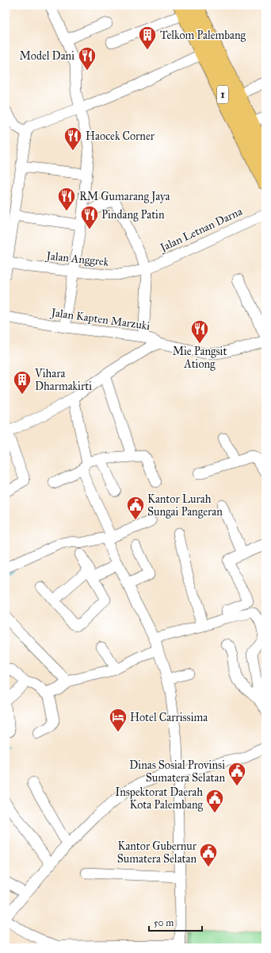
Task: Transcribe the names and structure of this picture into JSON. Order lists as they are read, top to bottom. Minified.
{"streets":{"highway":["1"],"street":["Jalan Letnan Darna","Jalan Anggrek","Jalan Kapten Marzuki"]},"crossings":[["Jalan Letnan Darna","Jalan Anggrek"]],"places":{"building":["Telkom Palembang","Vihara Dharmakirti"],"restaurant":["Model Dani","Haocek Corner","RM Gumarang Jaya","Pindang Patin","Mie Pangsit Ationg"],"public building":["Kantor Lurah Sungai Pangeran","Dinas Sosial Provinsi Sumatera Selatan","Inspektorat Daerah Kota Palembang","Kantor Gubernur Sumatera Selatan"],"hotel":["Hotel Carrissima"]},"scale_bar":"50 m"}
